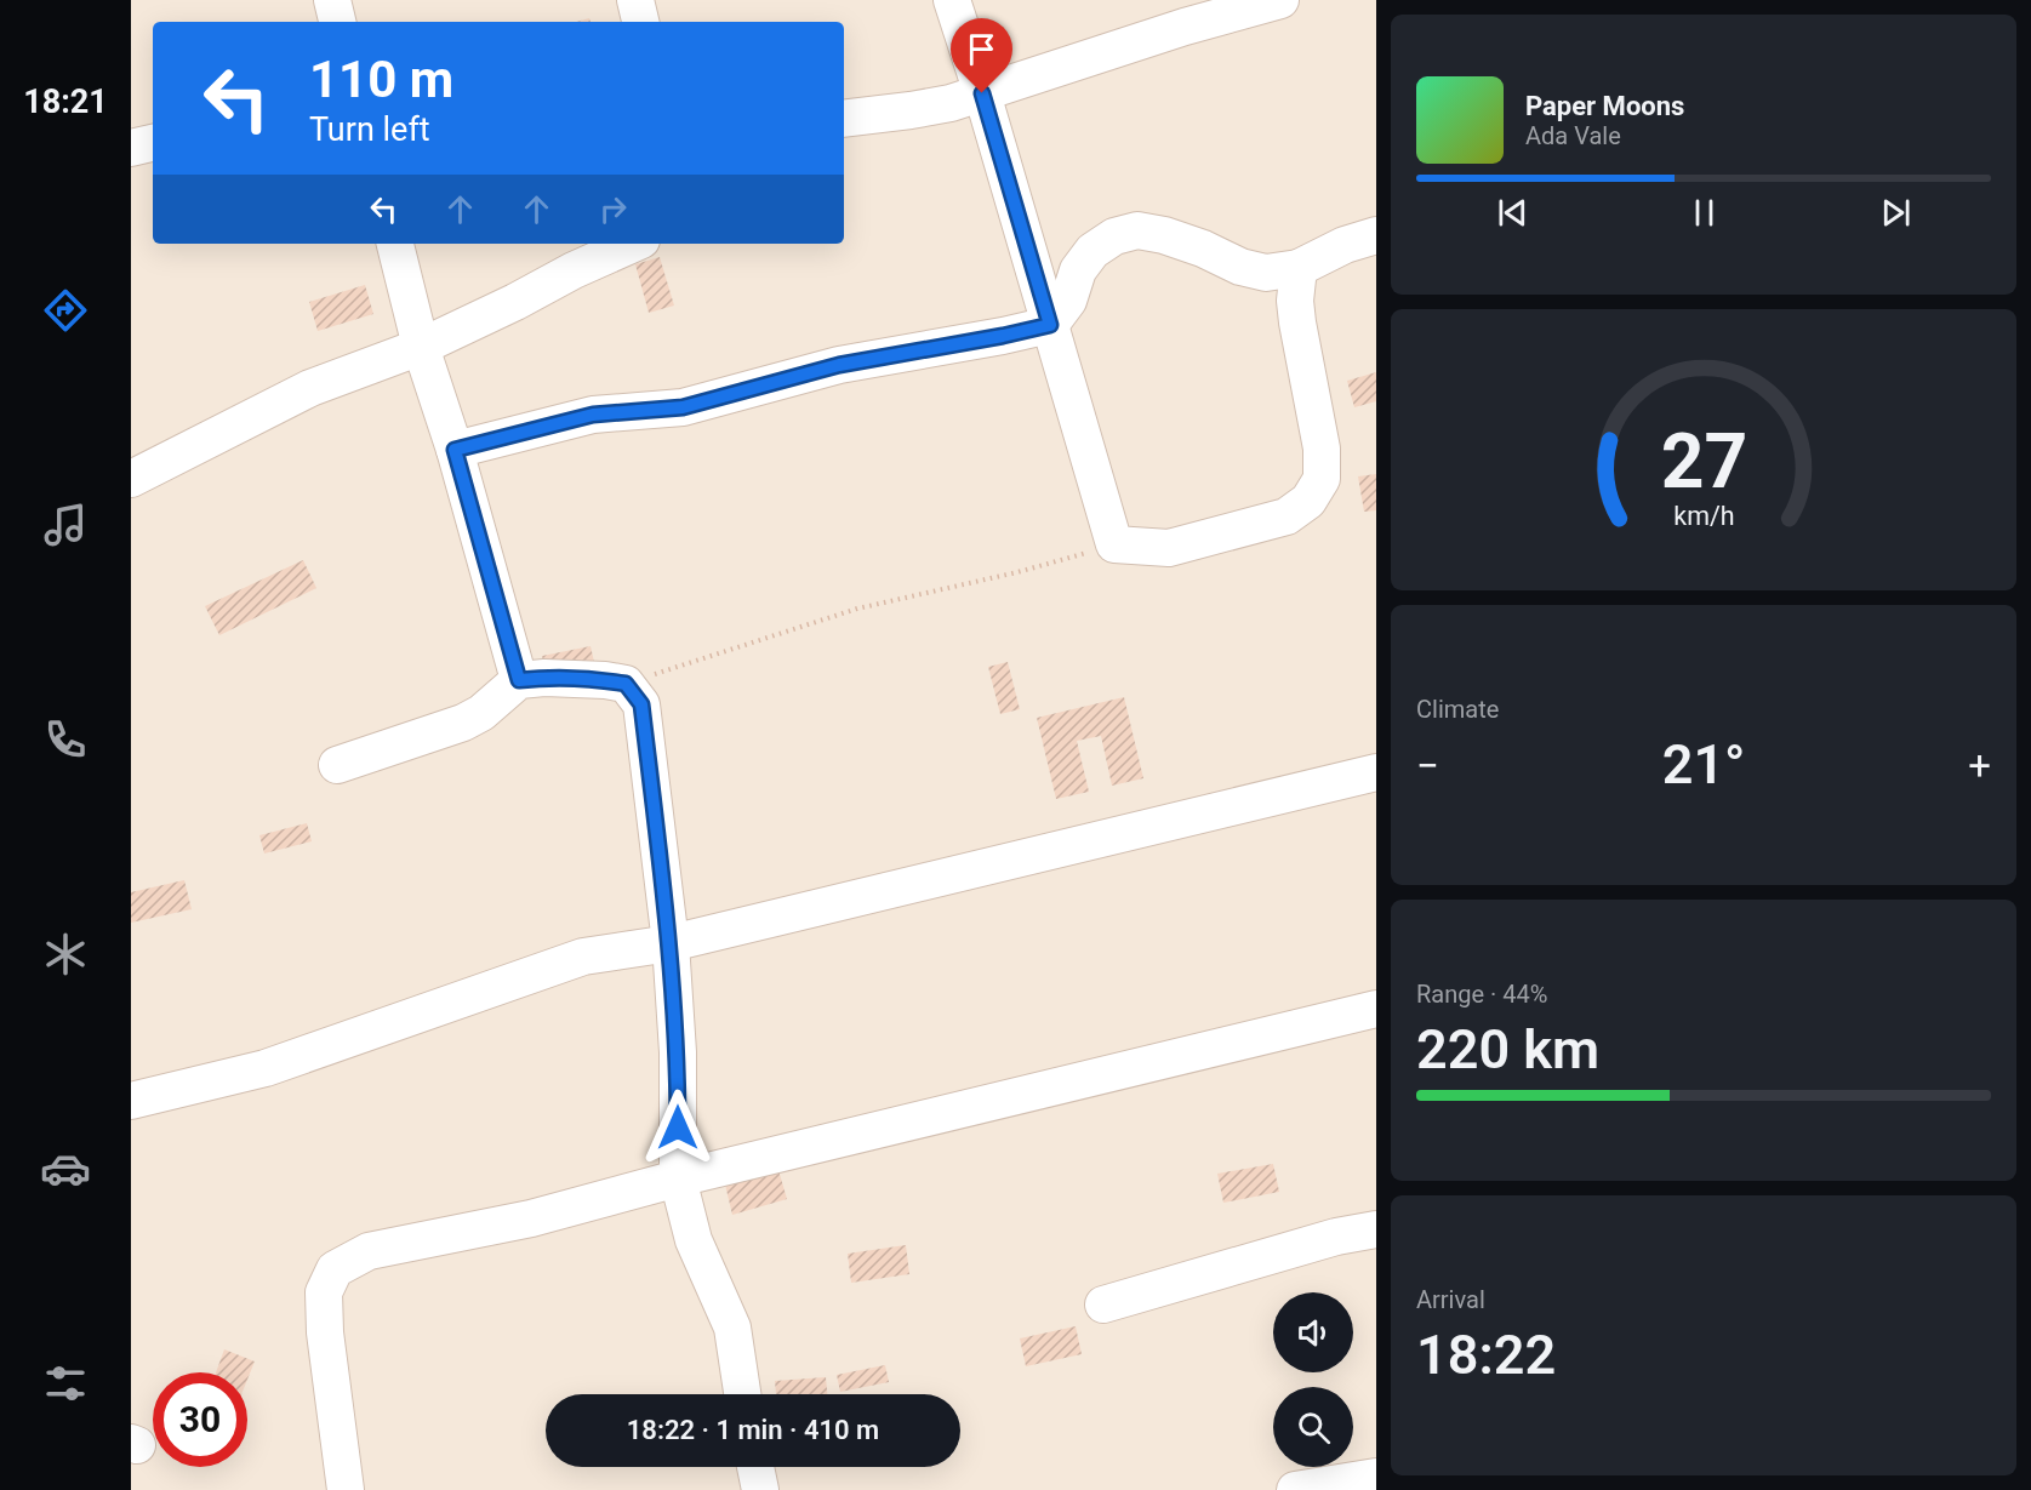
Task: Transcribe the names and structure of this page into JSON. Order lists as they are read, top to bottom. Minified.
{"page":{"tabs":"18:21","turn":["110 m","Turn left"],"song":["Paper Moons","Ada Vale"],"tile":["Climate",["Range · 44%","220 km"],["Arrival","18:22"]],"heat":["−","21°","+"],"limit":"30","trip":"18:22 · 1 min · 410 m","gauge":["27","km/h"]}}
